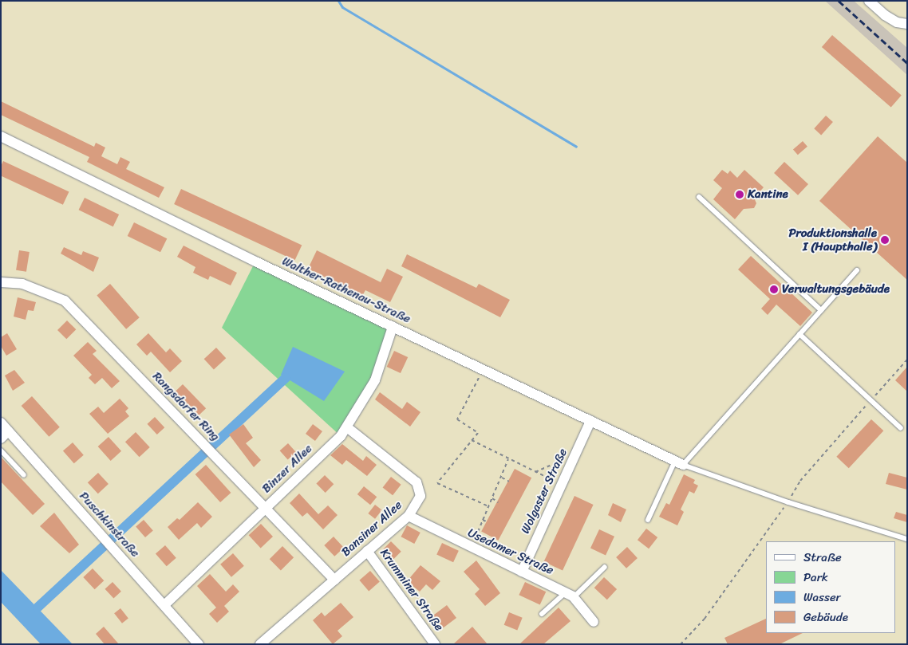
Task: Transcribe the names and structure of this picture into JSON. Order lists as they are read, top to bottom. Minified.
{"streets":{"street":["Walther-Rathenau-Straße","Rangsdorfer Ring","Binzer Allee","Wolgaster Straße","Puschkinstraße","Bansiner Allee","Usedomer Straße","Krumminer Straße"]},"crossings":[["Walther-Rathenau-Straße","Binzer Allee"],["Walther-Rathenau-Straße","Wolgaster Straße"],["Rangsdorfer Ring","Binzer Allee"],["Rangsdorfer Ring","Bansiner Allee"],["Binzer Allee","Puschkinstraße"],["Binzer Allee","Bansiner Allee"],["Wolgaster Straße","Usedomer Straße"],["Bansiner Allee","Usedomer Straße"],["Bansiner Allee","Krumminer Straße"]],"places":["Kantine","Produktionshalle I (Haupthalle)","Verwaltungsgebäude"],"legend":["Straße","Park","Wasser","Gebäude"]}
